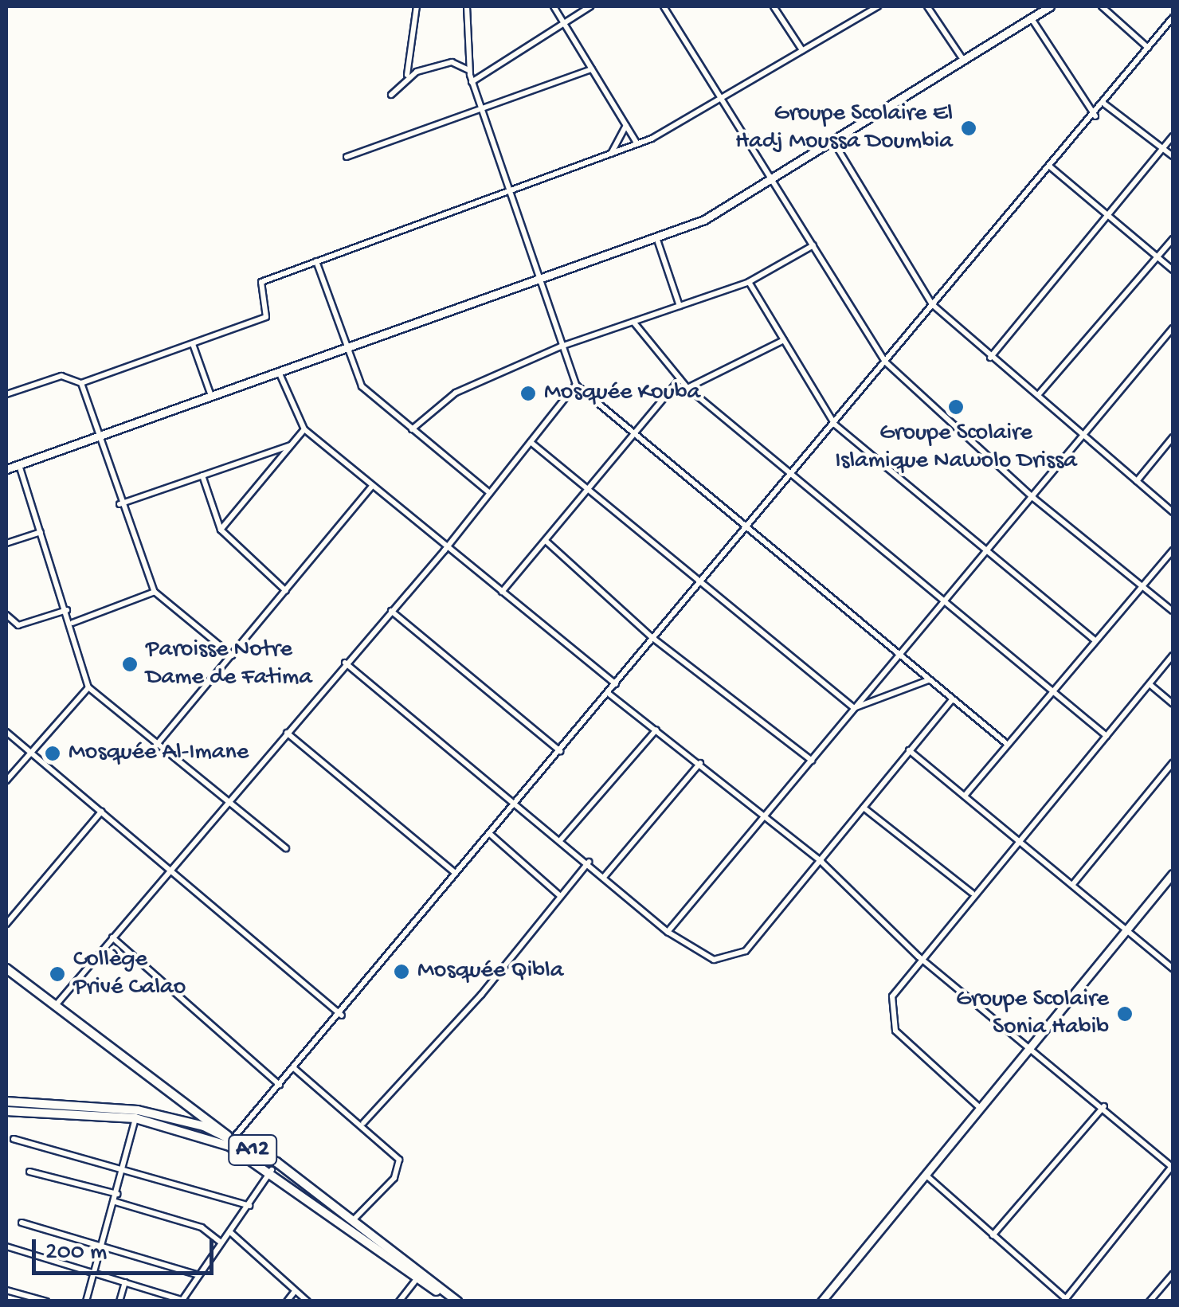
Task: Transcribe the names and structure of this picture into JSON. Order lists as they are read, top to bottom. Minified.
{"streets":{"main road":["A12"]},"places":["Groupe Scolaire El Hadj Moussa Doumbia","Mosquée Kouba","Groupe Scolaire Islamique Nawolo Drissa","Paroisse Notre Dame de Fatima","Mosquée Al-Imane","Mosquée Qibla","Collège Privé Calao","Groupe Scolaire Sonia Habib"],"scale_bar":"200 m"}
